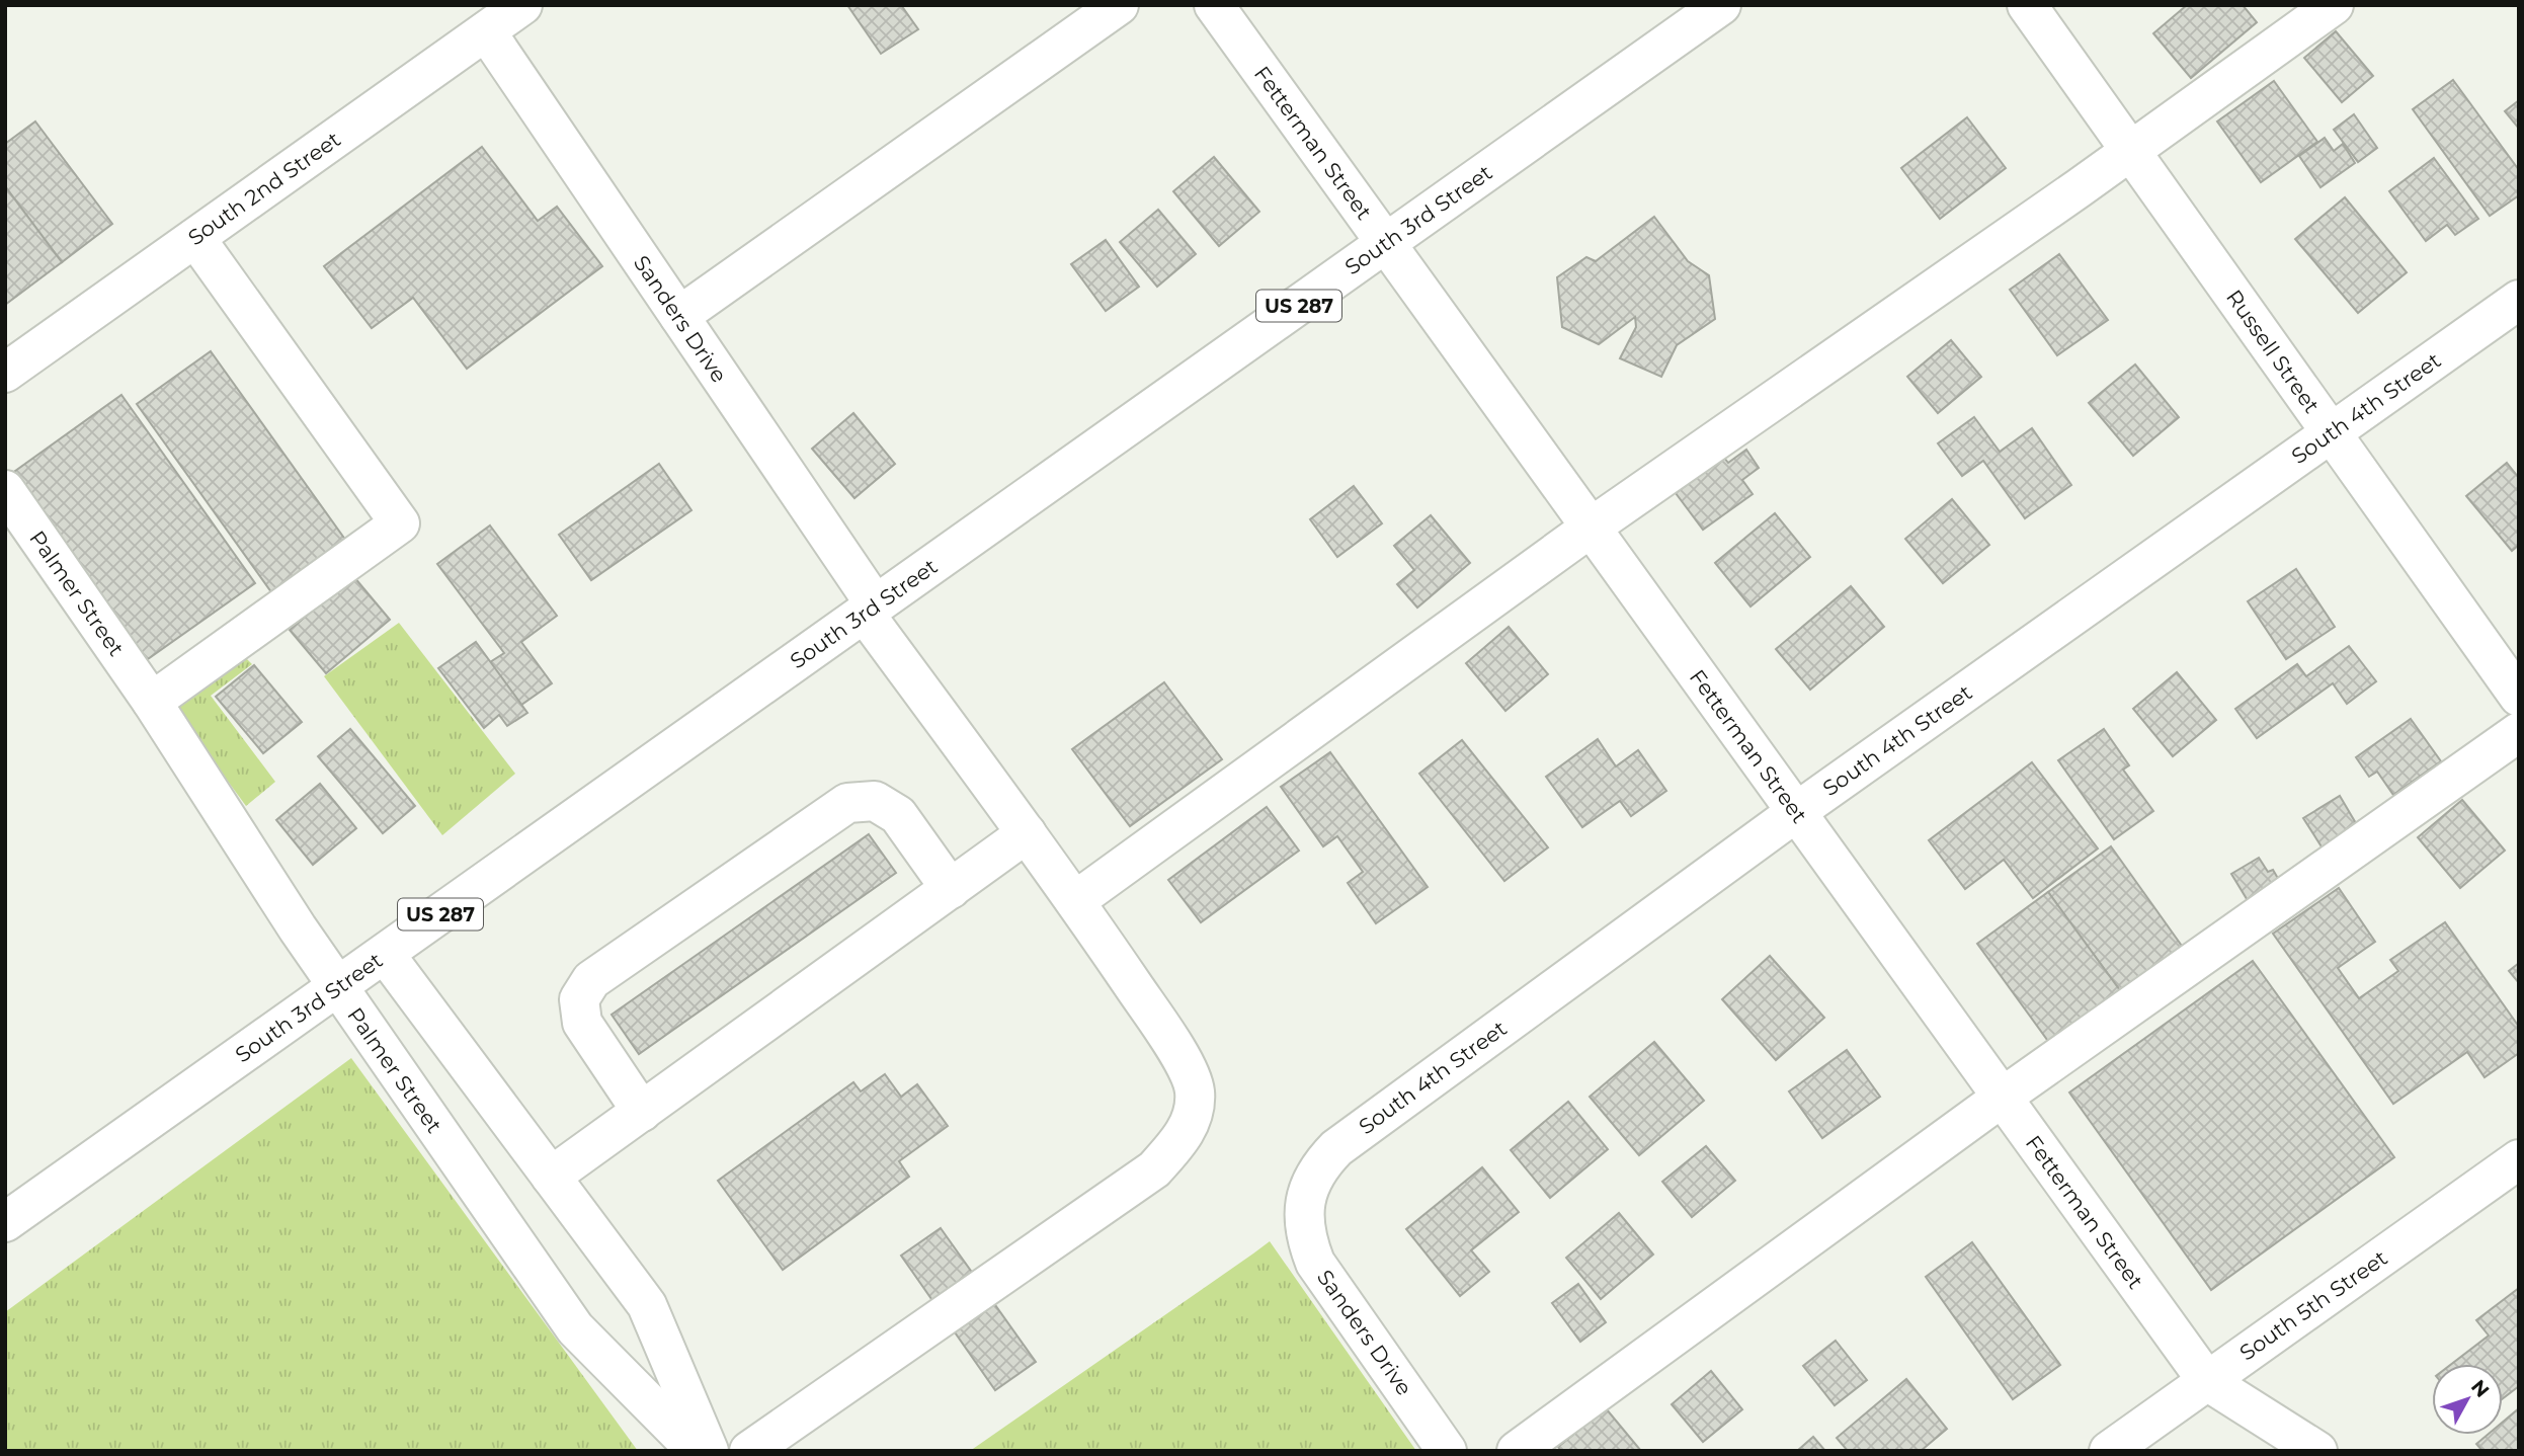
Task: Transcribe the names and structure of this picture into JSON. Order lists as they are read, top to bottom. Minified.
{"streets":{"street":["Fetterman Street","South 2nd Street","South 3rd Street","US 287","Sanders Drive","Russell Street","South 4th Street","Palmer Street","South 5th Street"]},"crossings":[["Fetterman Street","South 3rd Street"],["Fetterman Street","South 4th Street"],["Fetterman Street","South 5th Street"],["South 2nd Street","Sanders Drive"],["South 3rd Street","Sanders Drive"],["South 3rd Street","Palmer Street"],["Sanders Drive","South 4th Street"],["Russell Street","South 4th Street"]],"north":"top right"}
